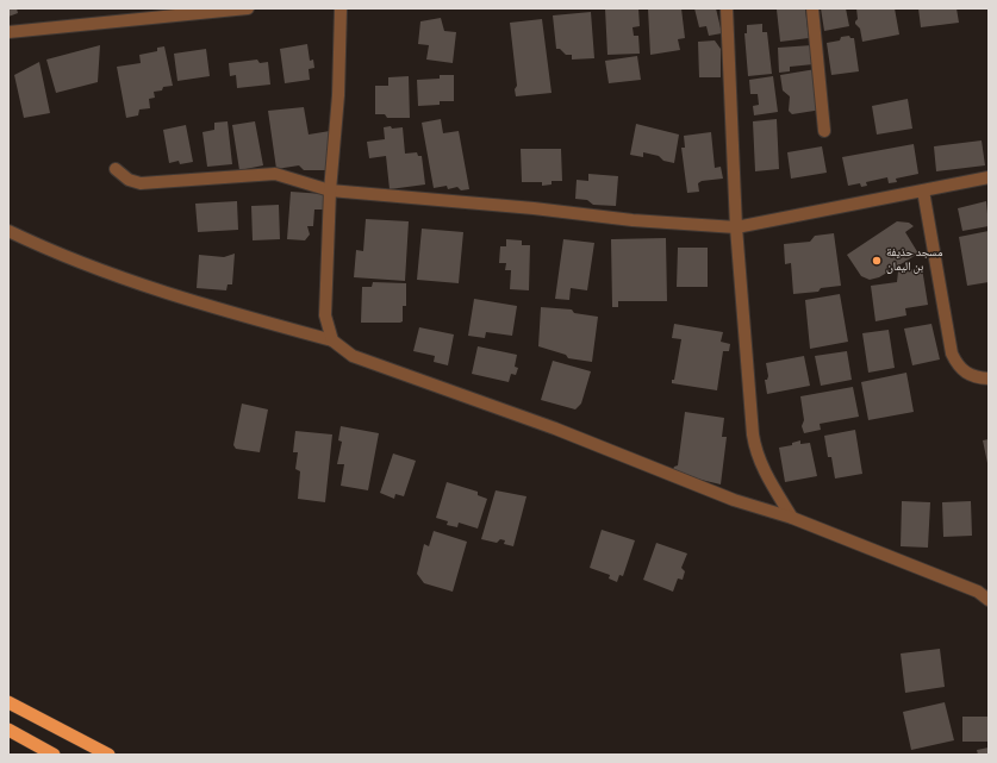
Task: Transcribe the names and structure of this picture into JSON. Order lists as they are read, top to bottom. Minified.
{"places":["مسجد حذيفة بن اليمان"]}
